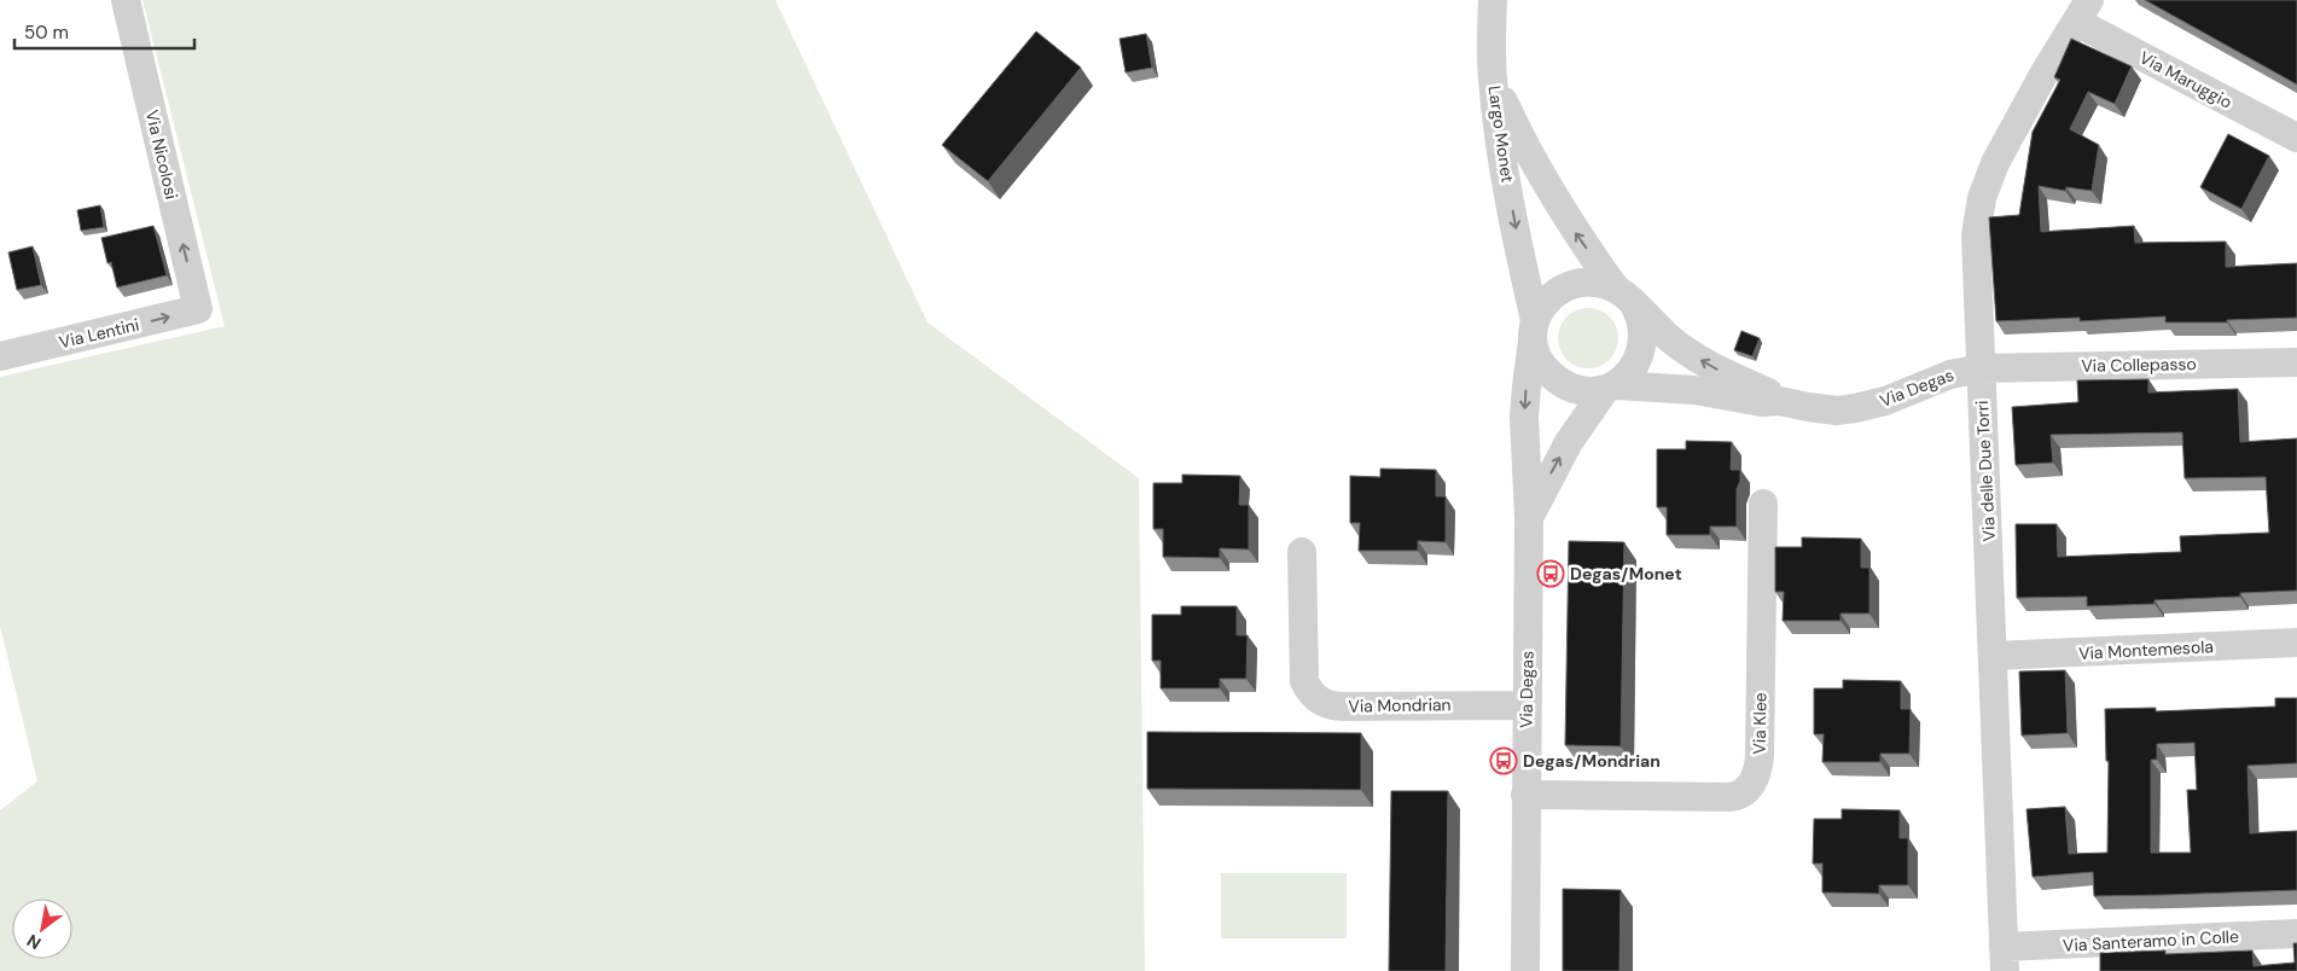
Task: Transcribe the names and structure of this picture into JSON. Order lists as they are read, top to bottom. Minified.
{"streets":{"street":["Via Maruggio","Largo Monet","Via Nicolosi","Via Lentini","Via Collepasso","Via Degas","Via delle Due Torri","Via Montemesola","Via Mondrian","Via Klee","Via Santeramo in Colle"]},"crossings":[["Via Maruggio","Via delle Due Torri"],["Largo Monet","Via Degas"],["Via Nicolosi","Via Lentini"],["Via Collepasso","Via Degas"],["Via Collepasso","Via delle Due Torri"],["Via Degas","Via delle Due Torri"],["Via Degas","Via Mondrian"],["Via Degas","Via Klee"],["Via delle Due Torri","Via Montemesola"],["Via delle Due Torri","Via Santeramo in Colle"]],"one_way":["Via Nicolosi","Via Lentini"],"places":{"bus stop":["Degas/Monet","Degas/Mondrian"]},"scale_bar":"50 m","north":"bottom left"}
